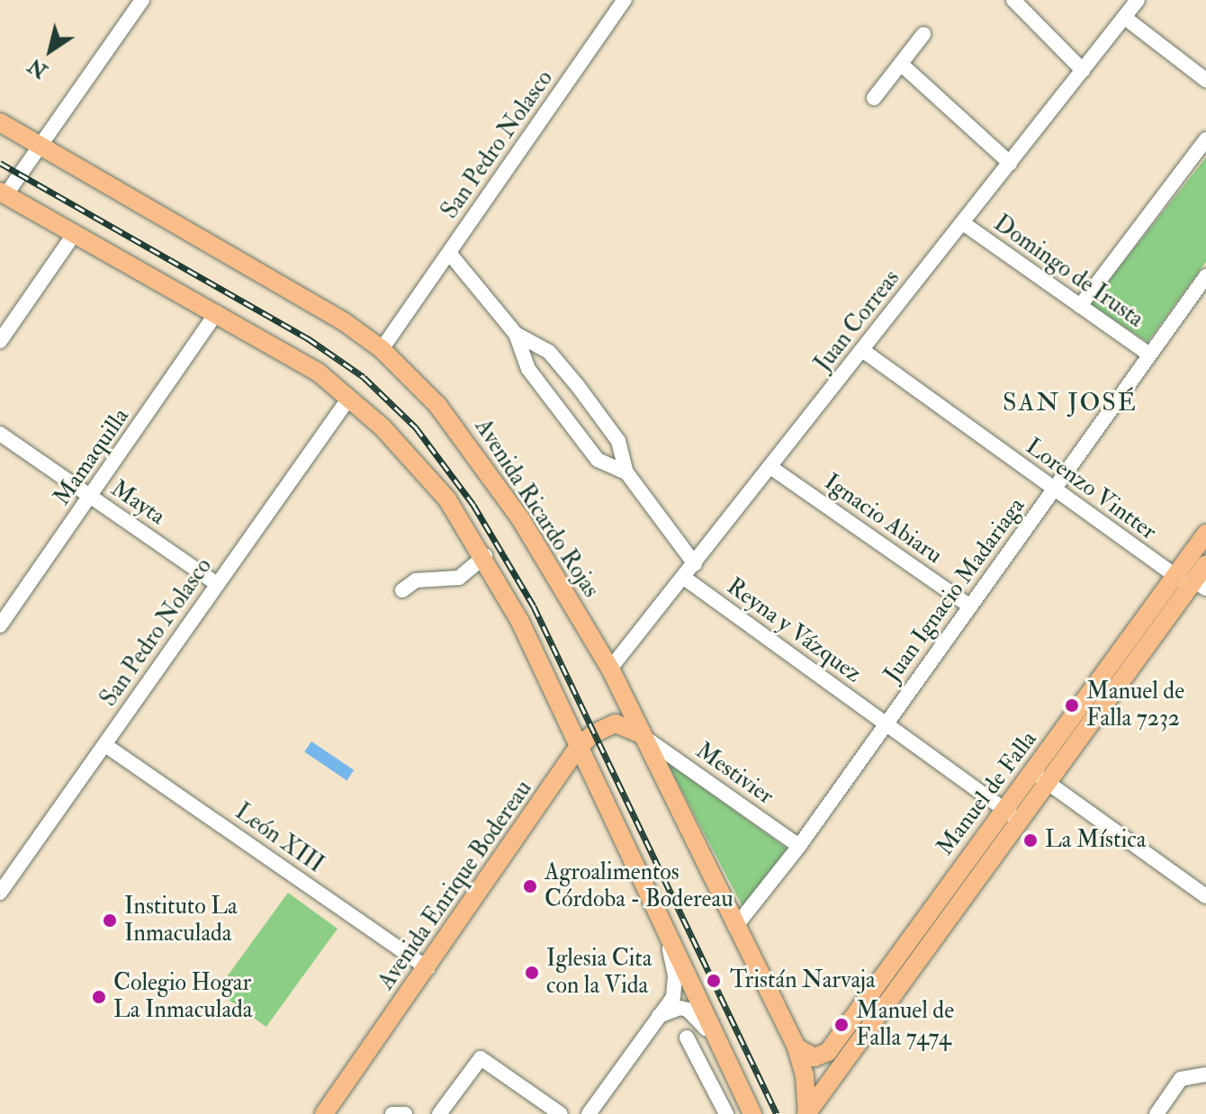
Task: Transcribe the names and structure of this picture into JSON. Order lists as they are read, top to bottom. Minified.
{"streets":{"main road":["Avenida Ricardo Rojas","Manuel de Falla","Avenida Enrique Bodereau"],"street":["San Pedro Nolasco","Domingo de Irusta","Juan Correas","Mamaquilla","Lorenzo Vintter","Mayta","Ignacio Abiaru","Juan Ignacio Madariaga","Reyna y Vázquez","Mestivier","León XIII"]},"crossings":[["San Pedro Nolasco","Mayta"],["San Pedro Nolasco","Avenida Ricardo Rojas"],["San Pedro Nolasco","León XIII"],["Domingo de Irusta","Juan Correas"],["Domingo de Irusta","Juan Ignacio Madariaga"],["Juan Correas","Lorenzo Vintter"],["Juan Correas","Avenida Ricardo Rojas"],["Juan Correas","Ignacio Abiaru"],["Juan Correas","Reyna y Vázquez"],["Mamaquilla","Mayta"],["Lorenzo Vintter","Juan Ignacio Madariaga"],["Lorenzo Vintter","Manuel de Falla"],["Avenida Ricardo Rojas","Juan Ignacio Madariaga"],["Avenida Ricardo Rojas","Mestivier"],["Avenida Ricardo Rojas","Manuel de Falla"],["Avenida Ricardo Rojas","Avenida Enrique Bodereau"],["Ignacio Abiaru","Juan Ignacio Madariaga"],["Juan Ignacio Madariaga","Reyna y Vázquez"],["Juan Ignacio Madariaga","Mestivier"],["Reyna y Vázquez","Manuel de Falla"],["Mestivier","Avenida Enrique Bodereau"],["León XIII","Avenida Enrique Bodereau"]],"districts":["SAN JOSÉ"],"places":["Manuel de Falla 7232","La Mística","Agroalimentos Córdoba - Bodereau","Instituto La Inmaculada","Iglesia Cita con la Vida","Tristán Narvaja","Colegio Hogar La Inmaculada","Manuel de Falla 7474"],"north":"bottom left"}
